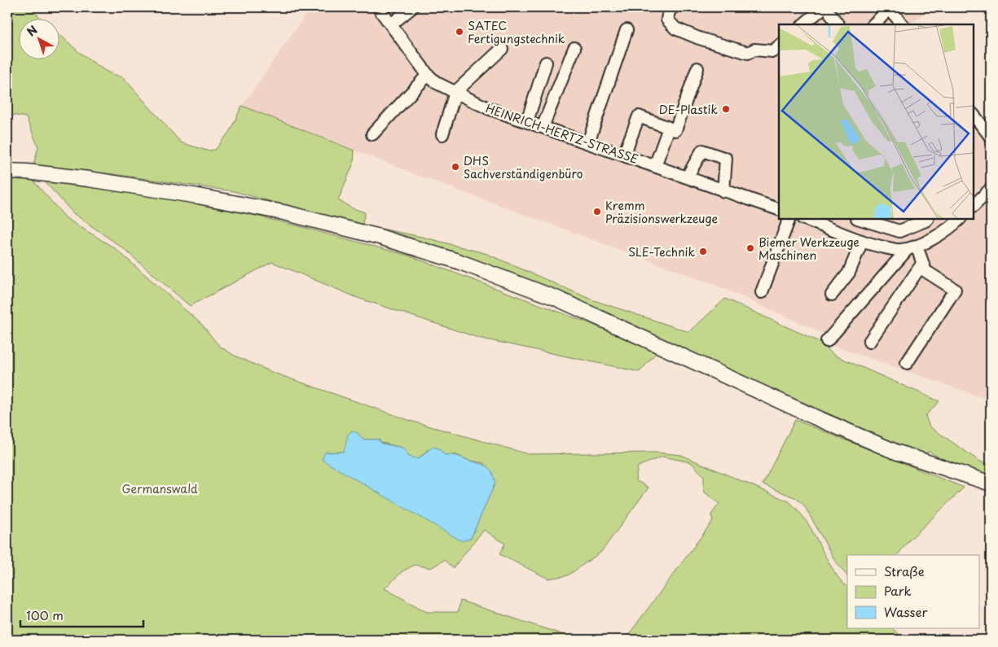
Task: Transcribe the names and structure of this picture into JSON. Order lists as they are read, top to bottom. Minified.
{"streets":{"street":["HEINRICH-HERTZ-STRASSE"]},"parks":["Germanswald"],"places":["SATEC Fertigungstechnik","DE-Plastik","DHS Sachverständigenbüro","Kremm Präzisionswerkzeuge","Biemer Werkzeuge Maschinen","SLE-Technik"],"legend":["Straße","Park","Wasser"],"scale_bar":"100 m","north":"top left"}
